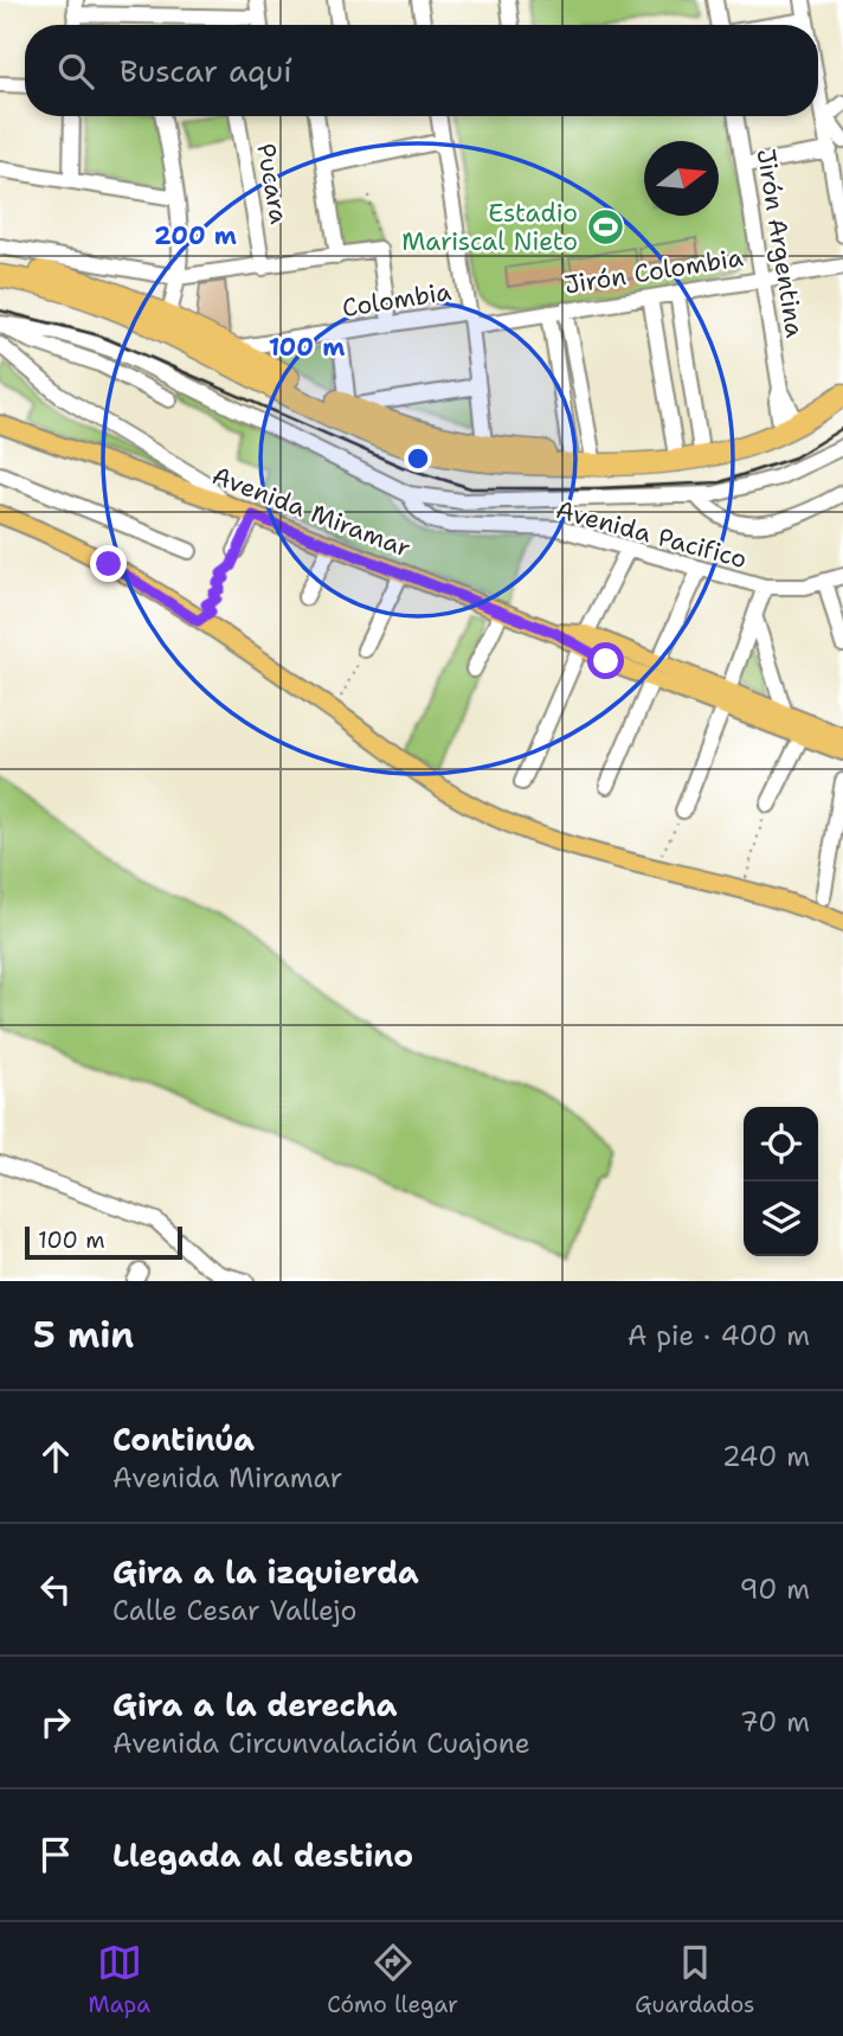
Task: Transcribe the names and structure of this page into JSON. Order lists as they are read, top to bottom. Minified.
{"streets":{"main road":["Avenida Miramar"],"street":["Pucara","Jirón Argentina","Jirón Colombia","Colombia","Avenida Pacifico"]},"crossings":[["Jirón Argentina","Jirón Colombia"],["Jirón Colombia","Colombia"]],"places":{"sports":["Estadio Mariscal Nieto"]},"scale_bar":"100 m","north":"right","page":{"search":"Buscar aquí","scale":"100 m","heading":["5 min","A pie · 400 m"],"list":[["Continúa","Avenida Miramar","240 m"],["Gira a la izquierda","Calle Cesar Vallejo","90 m"],["Gira a la derecha","Avenida Circunvalación Cuajone","70 m"],"Llegada al destino"],"nav":["Mapa","Cómo llegar","Guardados"]},"rings":["200 m","100 m"]}
